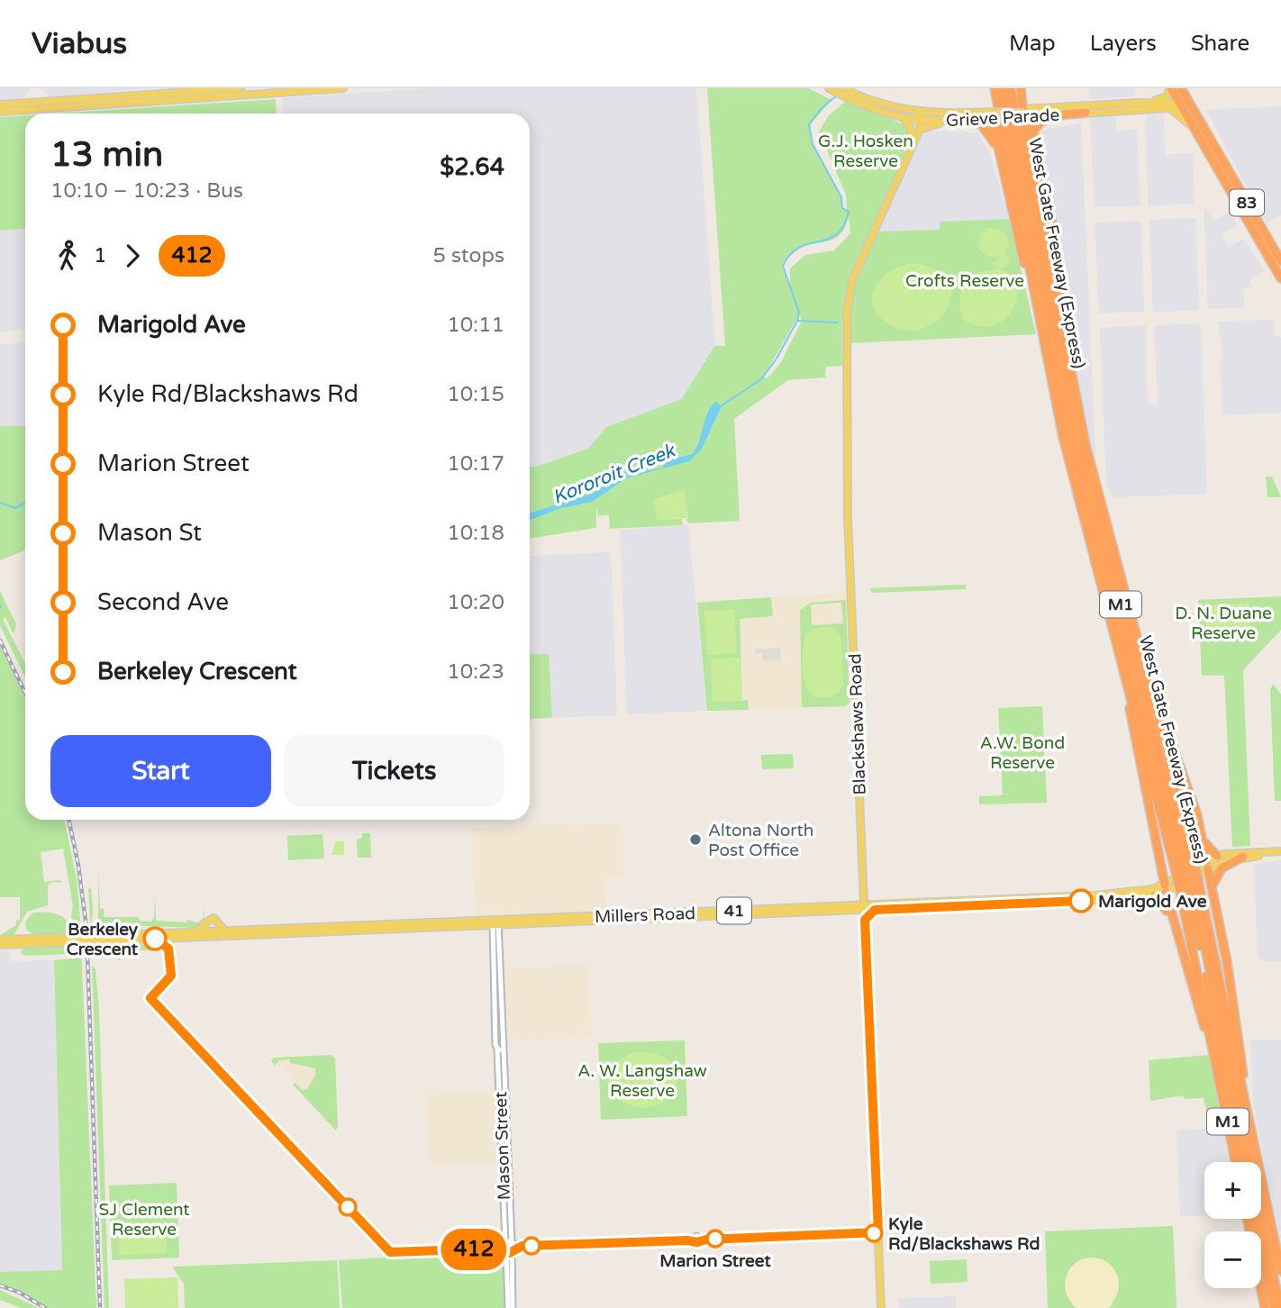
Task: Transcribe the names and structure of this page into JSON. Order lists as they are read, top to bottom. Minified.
{"streets":{"highway":["83","West Gate Freeway (Express)","M1"],"main road":["Grieve Parade","Blackshaws Road","41","Millers Road"],"street":["Mason Street"]},"crossings":[["Grieve Parade","83"],["Grieve Parade","Blackshaws Road"],["West Gate Freeway (Express)","M1"],["Blackshaws Road","Millers Road"]],"water":["Kororoit Creek"],"parks":["G.J. Hosken Reserve","Crofts Reserve","D. N. Duane Reserve","A.W. Bond Reserve","A. W. Langshaw Reserve","SJ Clement Reserve"],"places":["Altona North Post Office","Marigold Ave","Berkeley Crescent","Kyle Rd/Blackshaws Rd","Marion Street"],"lines":["bus line 412"],"page":{"header":"Viabus","nav":["Map","Layers","Share"],"on_map":"412","heading":["13 min","10:10 – 10:23 · Bus","$2.64"],"legs":["1","412","5 stops"],"list":[{"name":"Marigold Ave","value":"10:11"},{"name":"Kyle Rd/Blackshaws Rd","value":"10:15"},{"name":"Marion Street","value":"10:17"},{"name":"Mason St","value":"10:18"},{"name":"Second Ave","value":"10:20"},{"name":"Berkeley Crescent","value":"10:23"}],"buttons":["Start","Tickets"],"map_buttons":["+","−"]}}
